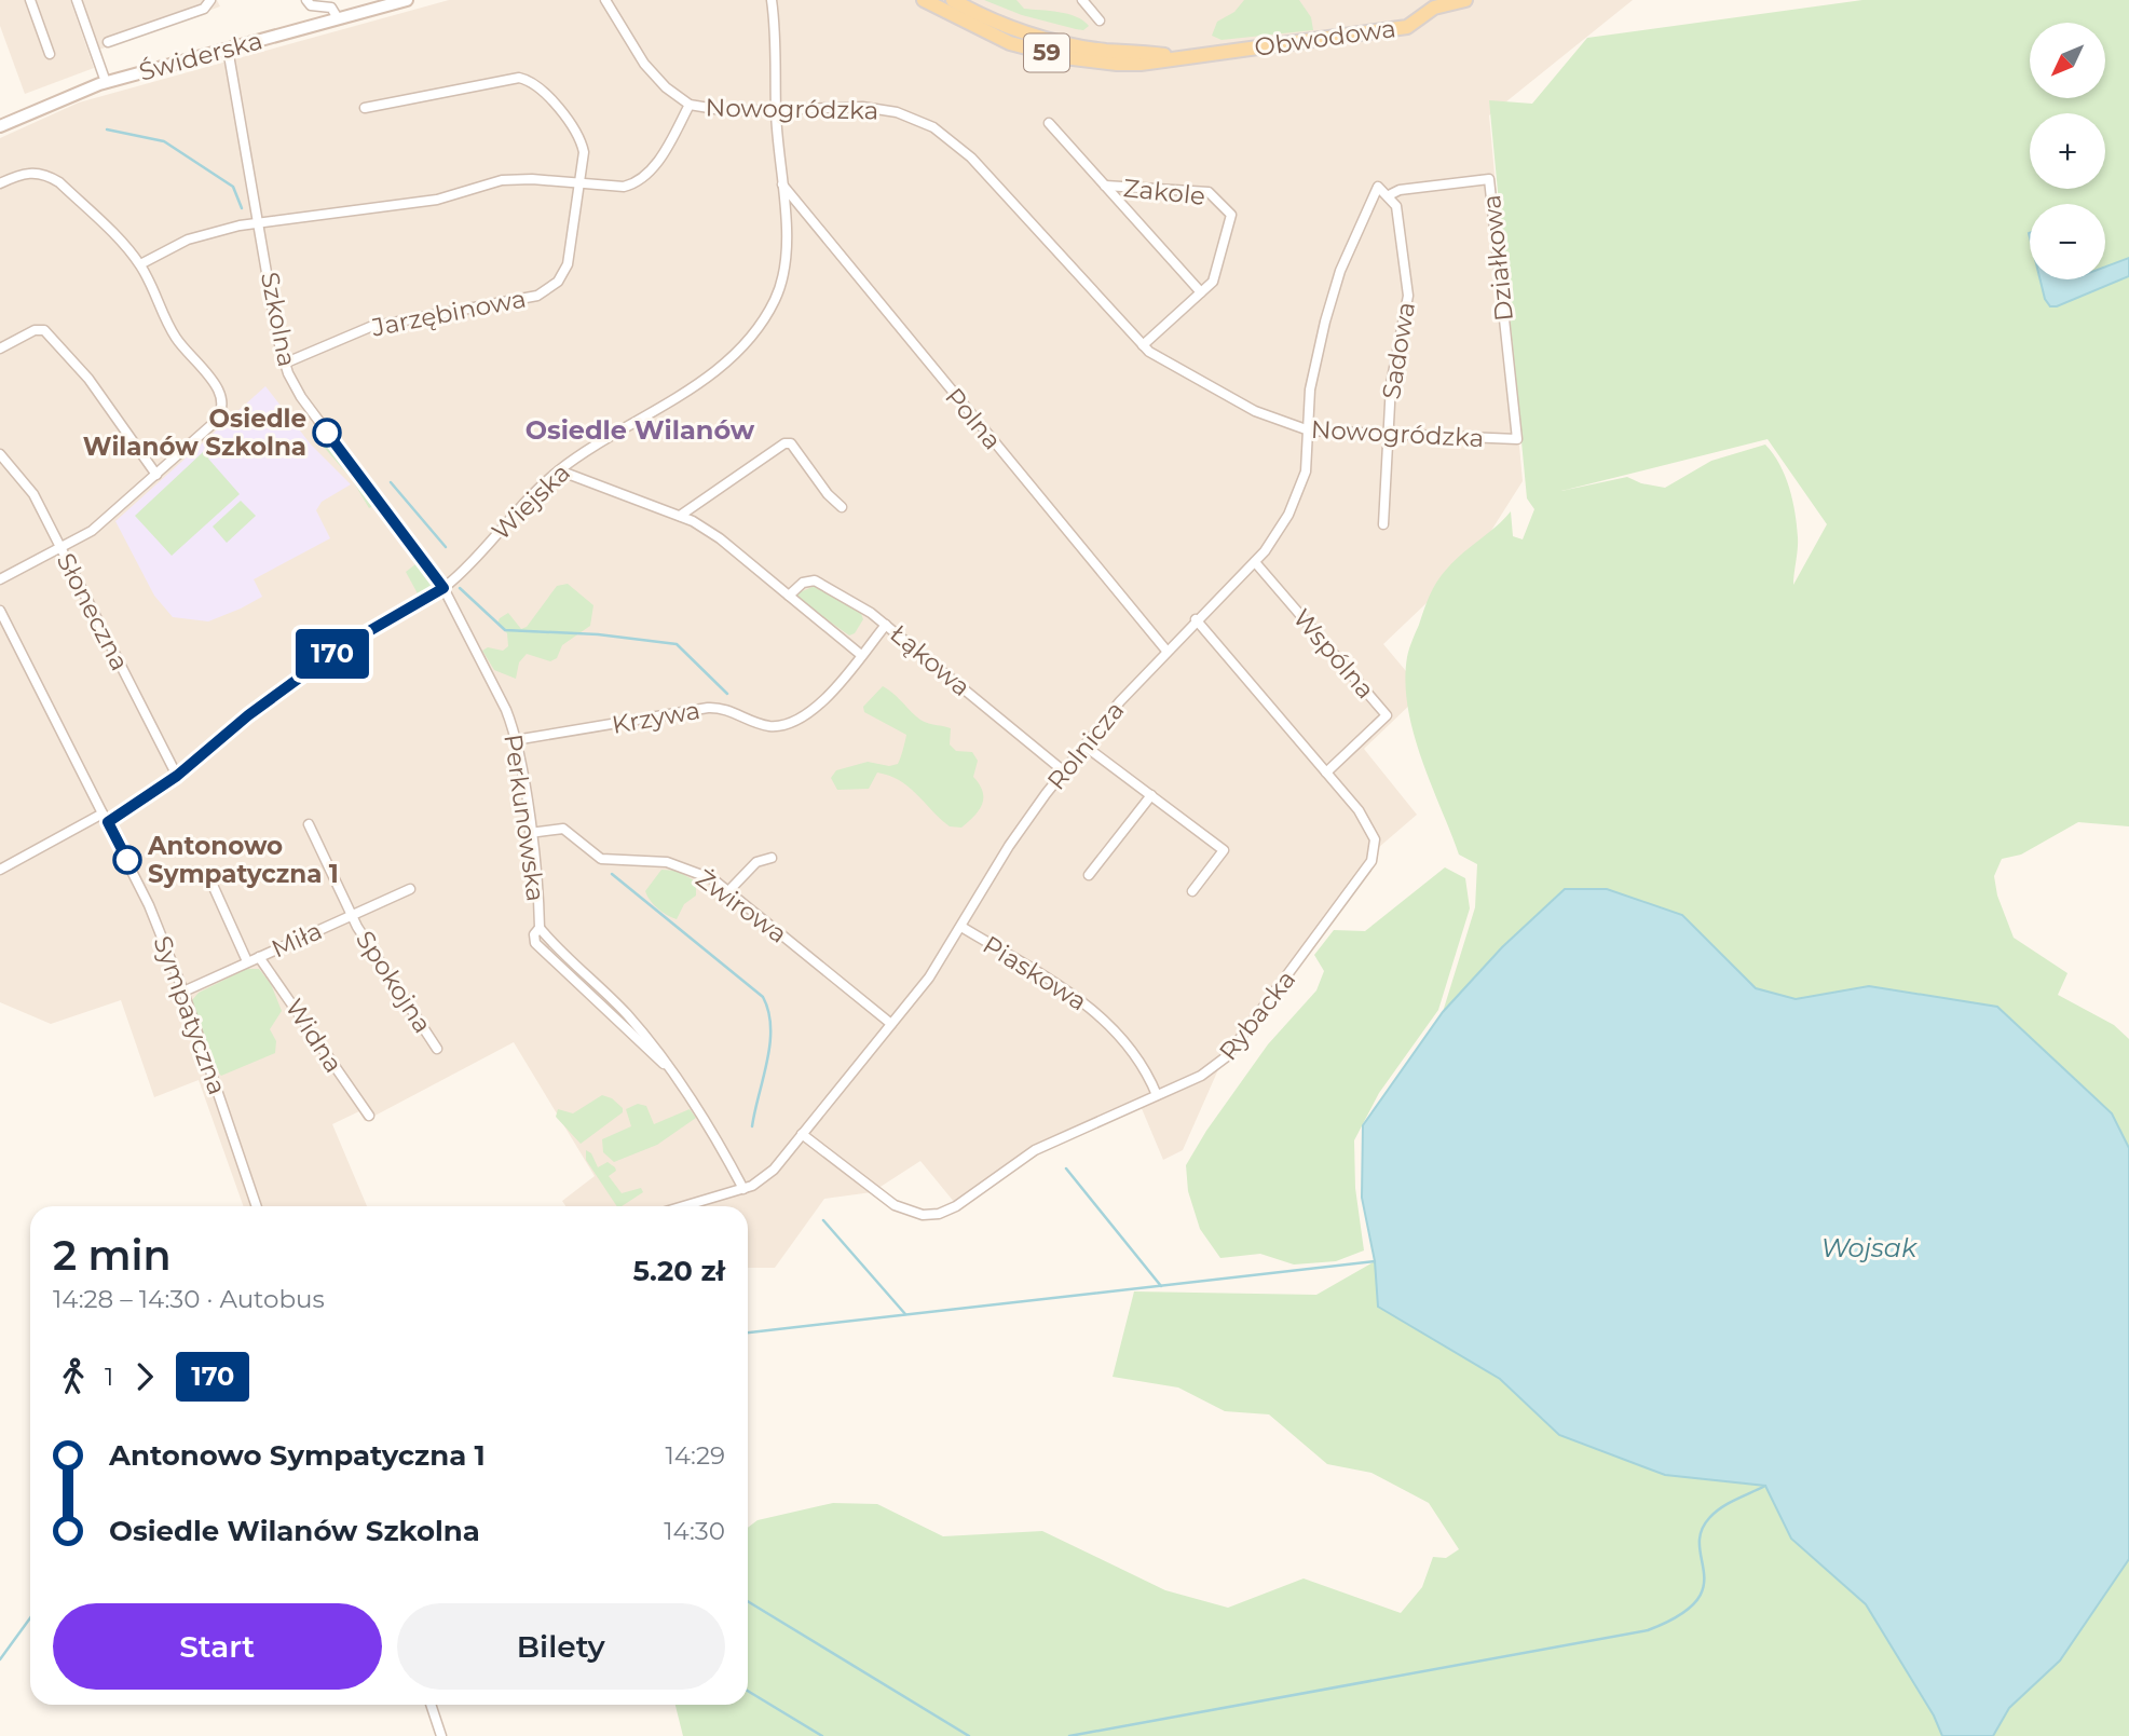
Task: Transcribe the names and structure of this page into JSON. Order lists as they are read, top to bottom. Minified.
{"streets":{"main road":["Obwodowa","59"],"street":["Świderska","Nowogródzka","Zakole","Działkowa","Jarzębinowa","Szkolna","Sadowa","Polna","Wiejska","Słoneczna","Wspólna","Łąkowa","Krzywa","Rolnicza","Perkunowska","Żwirowa","Miła","Piaskowa","Spokojna","Sympatyczna","Rybacka","Widna"]},"crossings":[["Świderska","Szkolna"],["Nowogródzka","Zakole"],["Nowogródzka","Działkowa"],["Nowogródzka","Jarzębinowa"],["Nowogródzka","Szkolna"],["Nowogródzka","Sadowa"],["Nowogródzka","Wiejska"],["Nowogródzka","Rolnicza"],["Działkowa","Sadowa"],["Działkowa","Rolnicza"],["Jarzębinowa","Szkolna"],["Szkolna","Wiejska"],["Szkolna","Perkunowska"],["Sadowa","Rolnicza"],["Polna","Wiejska"],["Polna","Rolnicza"],["Wiejska","Słoneczna"],["Wiejska","Łąkowa"],["Wiejska","Perkunowska"],["Wiejska","Sympatyczna"],["Wspólna","Rolnicza"],["Wspólna","Rybacka"],["Łąkowa","Krzywa"],["Łąkowa","Rolnicza"],["Krzywa","Perkunowska"],["Rolnicza","Perkunowska"],["Rolnicza","Żwirowa"],["Rolnicza","Piaskowa"],["Rolnicza","Rybacka"],["Perkunowska","Żwirowa"],["Miła","Spokojna"],["Miła","Sympatyczna"],["Miła","Widna"],["Piaskowa","Rybacka"]],"districts":["Osiedle Wilanów"],"water":["Wojsak"],"places":["Osiedle Wilanów Szkolna","Antonowo Sympatyczna 1"],"lines":["bus line 170"],"north":"bottom left","page":{"on_map":"170","map_buttons":["+","−"],"heading":["2 min","14:28 – 14:30 · Autobus","5.20 zł"],"legs":["1","170"],"list":[{"name":"Antonowo Sympatyczna 1","value":"14:29"},{"name":"Osiedle Wilanów Szkolna","value":"14:30"}],"buttons":["Start","Bilety"]}}
